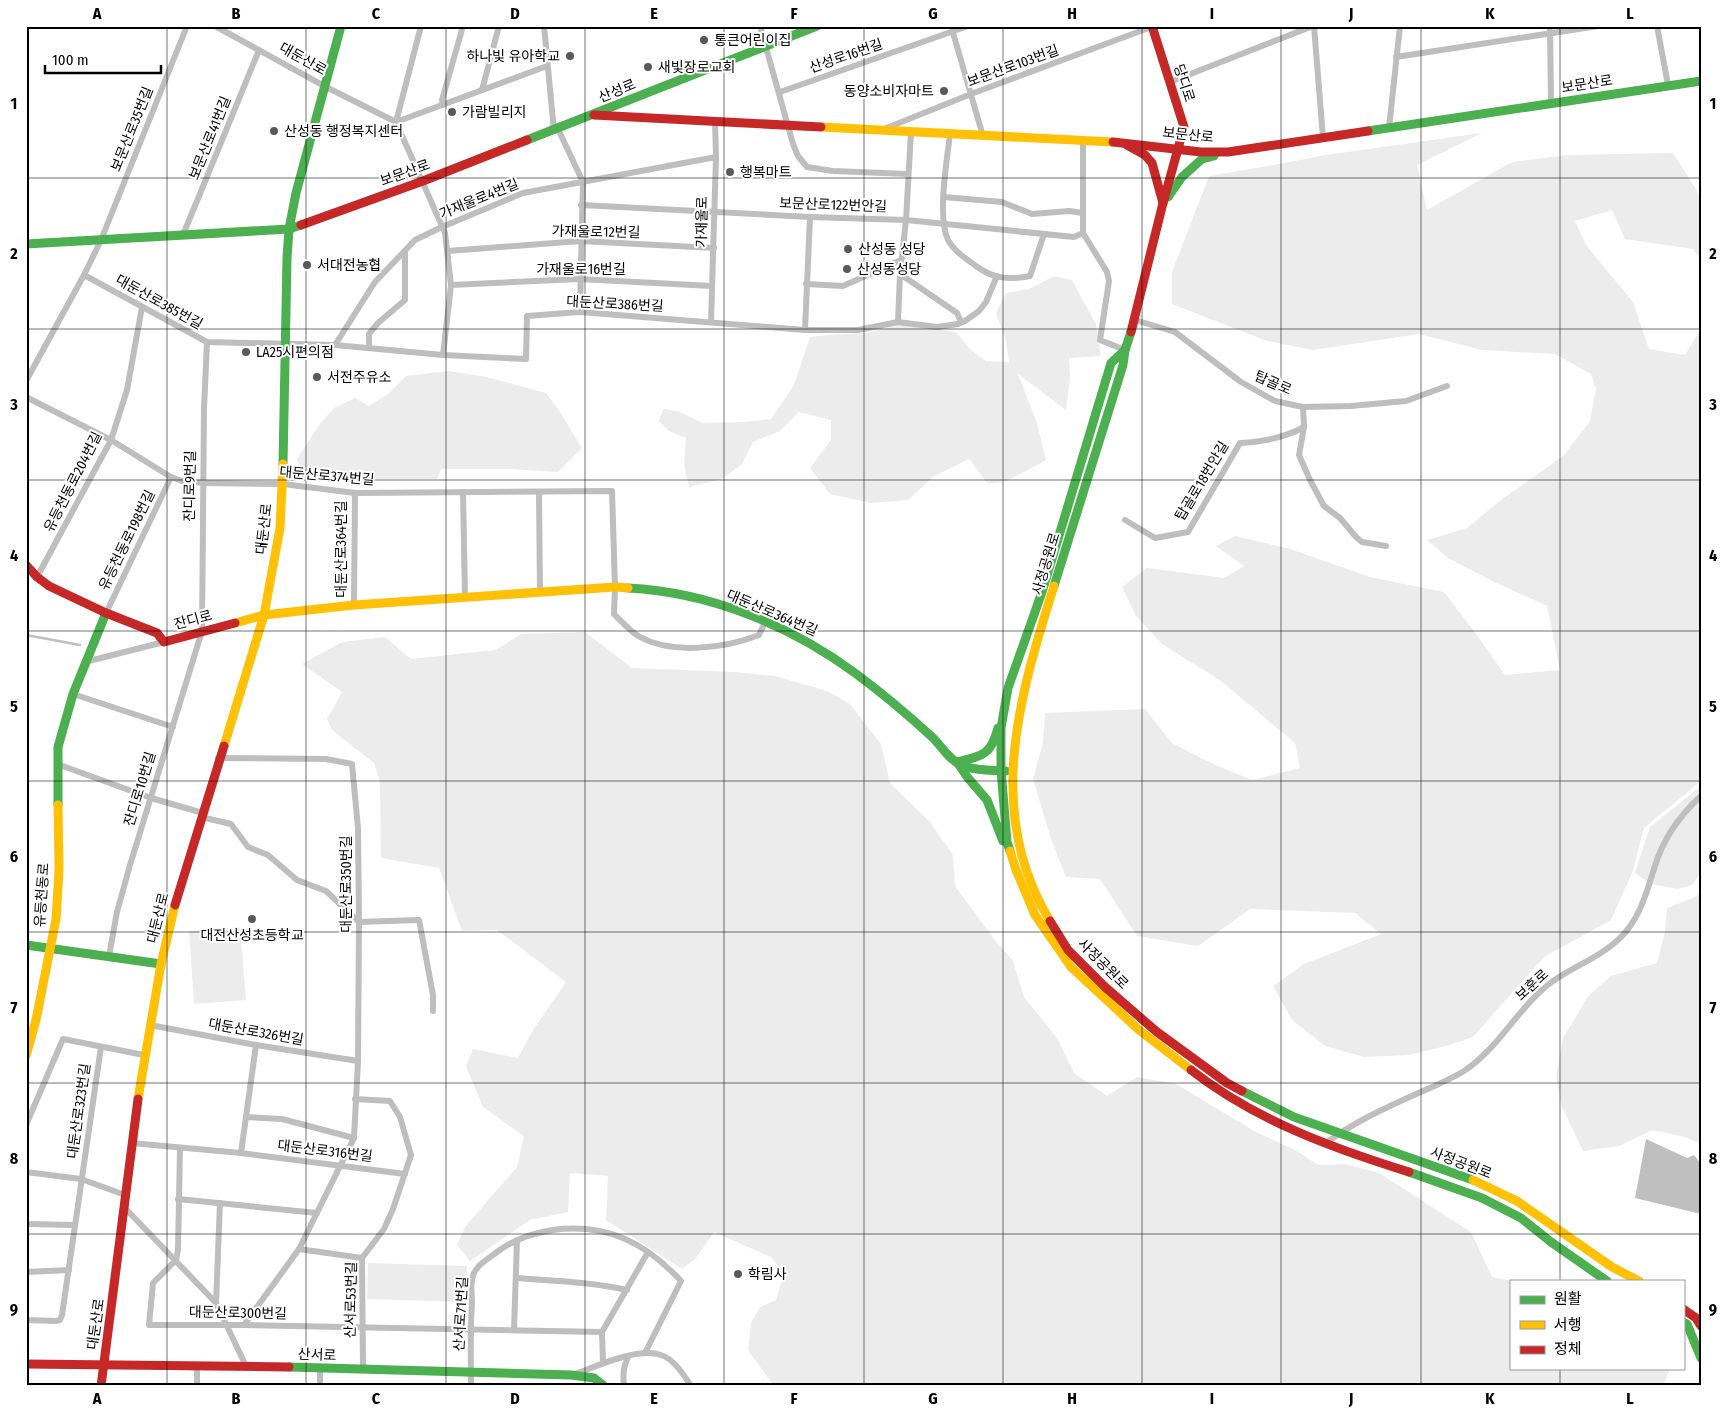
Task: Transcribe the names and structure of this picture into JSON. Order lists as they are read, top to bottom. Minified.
{"streets":{"main road":["대둔산로","당디로","보문산로","산성로","대둔산로364번길","사정공원로","잔디로","유등천동로","산서로"],"street":["산성로16번길","보문산로103번길","보문산로35번길","보문산로41번길","가재울로4번길","보문산로122번안길","가재울로","가재울로12번길","가재울로16번길","대둔산로385번길","대둔산로386번길","탑골로","대둔산로374번길","탑골로18번안길","유등천동로204번길","잔디로9번길","유등천동로198번길","잔디로10번길","대둔산로350번길","보훈로","대둔산로326번길","대둔산로323번길","대둔산로316번길","산서로53번길","대둔산로300번길","산서로71번길"]},"crossings":[["대둔산로","보문산로"],["대둔산로","보문산로41번길"],["대둔산로","대둔산로385번길"],["대둔산로","대둔산로386번길"],["대둔산로","대둔산로374번길"],["대둔산로","대둔산로364번길"],["대둔산로","잔디로"],["대둔산로","잔디로10번길"],["대둔산로","대둔산로350번길"],["대둔산로","유등천동로"],["대둔산로","대둔산로326번길"],["대둔산로","대둔산로323번길"],["대둔산로","대둔산로316번길"],["대둔산로","산서로"],["보문산로103번길","당디로"],["보문산로103번길","보문산로"],["당디로","보문산로"],["당디로","사정공원로"],["보문산로","산성로"],["보문산로","보문산로35번길"],["보문산로","보문산로41번길"],["보문산로","가재울로"],["보문산로","사정공원로"],["보문산로35번길","대둔산로385번길"],["가재울로4번길","가재울로"],["가재울로4번길","대둔산로386번길"],["보문산로122번안길","가재울로"],["가재울로","가재울로12번길"],["가재울로","가재울로16번길"],["가재울로","대둔산로386번길"],["대둔산로385번길","대둔산로386번길"],["대둔산로385번길","유등천동로204번길"],["대둔산로385번길","잔디로9번길"],["탑골로","사정공원로"],["대둔산로374번길","유등천동로204번길"],["대둔산로374번길","잔디로9번길"],["대둔산로374번길","유등천동로198번길"],["대둔산로374번길","대둔산로364번길"],["잔디로9번길","잔디로"],["잔디로9번길","잔디로10번길"],["유등천동로198번길","잔디로"],["유등천동로198번길","유등천동로"],["대둔산로364번길","사정공원로"],["대둔산로364번길","잔디로"],["사정공원로","보훈로"],["잔디로","잔디로10번길"],["잔디로","유등천동로"],["대둔산로350번길","대둔산로326번길"],["대둔산로350번길","대둔산로316번길"],["대둔산로350번길","산서로53번길"],["대둔산로350번길","대둔산로300번길"],["대둔산로316번길","산서로53번길"],["산서로53번길","대둔산로300번길"],["산서로53번길","산서로"],["대둔산로300번길","산서로71번길"],["산서로71번길","산서로"]],"places":["통큰어린이집","하나빛 유아학교","새빛장로교회","동양소비자마트","가람빌리지","산성동 행정복지센터","행복마트","산성동 성당","서대전농협","산성동성당","LA25시편의점","서전주유소","대전산성초등학교","학림사"],"legend":["원활","서행","정체"],"scale_bar":"100 m","grid":{"columns":["A","B","C","D","E","F","G","H","I","J","K","L"],"rows":["1","2","3","4","5","6","7","8","9"]}}
